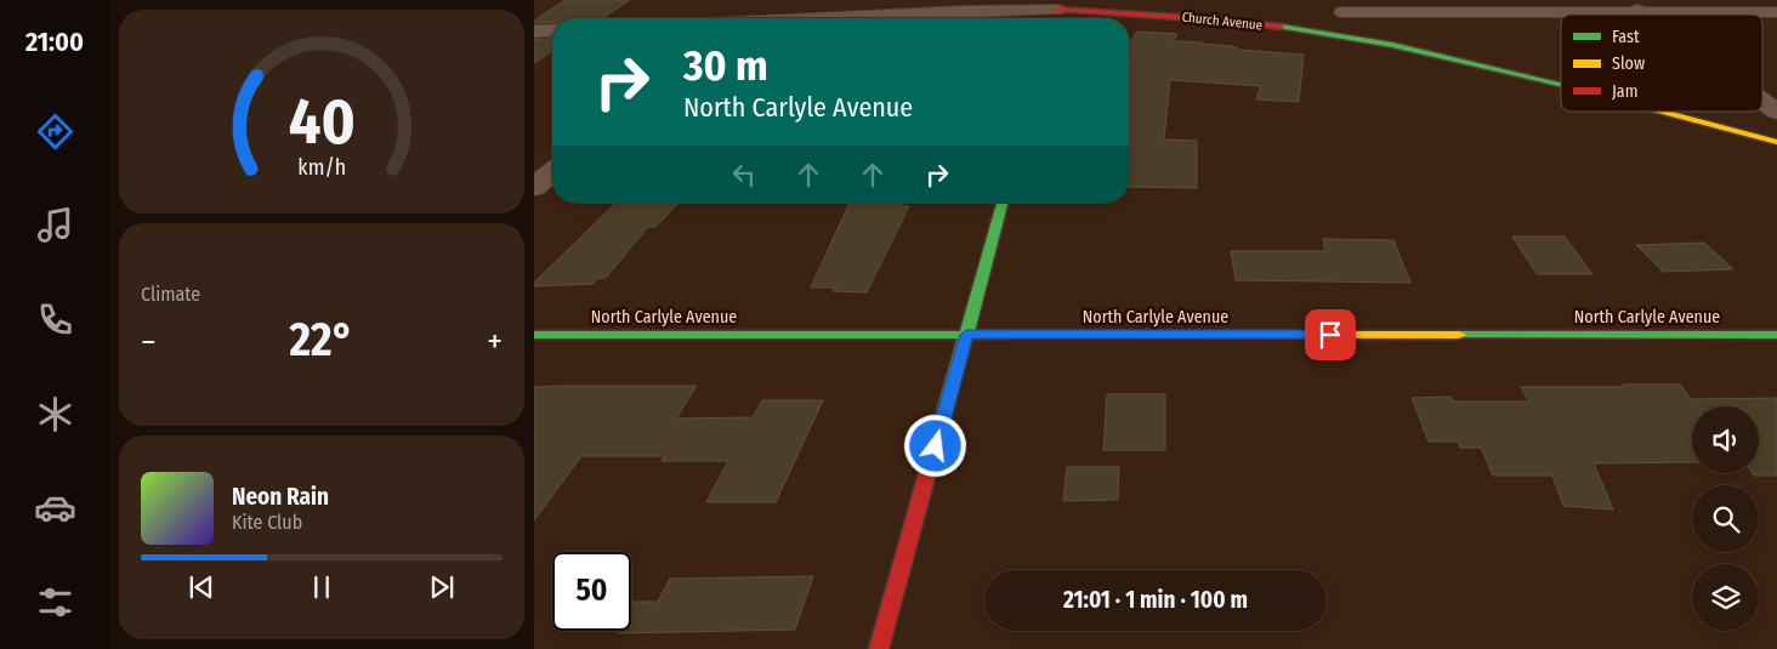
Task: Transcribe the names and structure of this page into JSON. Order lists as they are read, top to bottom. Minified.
{"streets":{"main road":["Church Avenue","North Carlyle Avenue"]},"legend":["Fast","Slow","Jam"],"page":{"tabs":"21:00","turn":["30 m","North Carlyle Avenue"],"tile":"Climate","heat":["−","22°","+"],"song":["Neon Rain","Kite Club"],"limit":"50","trip":"21:01 · 1 min · 100 m","gauge":["40","km/h"]}}
